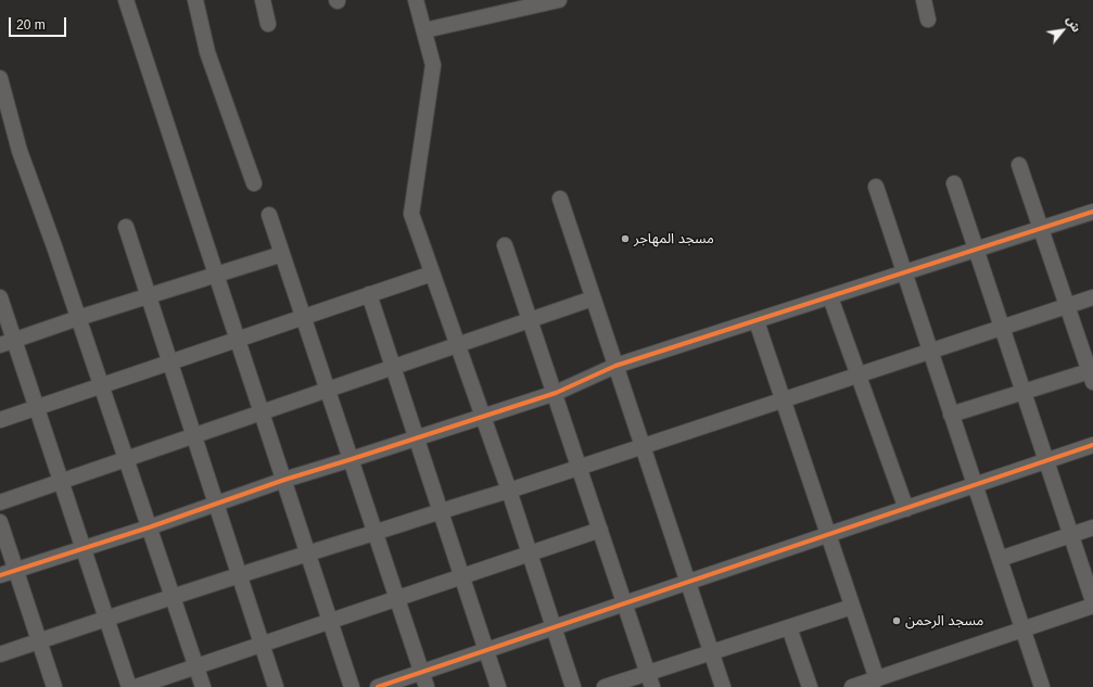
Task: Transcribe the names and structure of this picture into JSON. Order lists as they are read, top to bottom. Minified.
{"places":["مسجد المهاجر","مسجد الرحمن"],"scale_bar":"20 m","north":"top right"}
